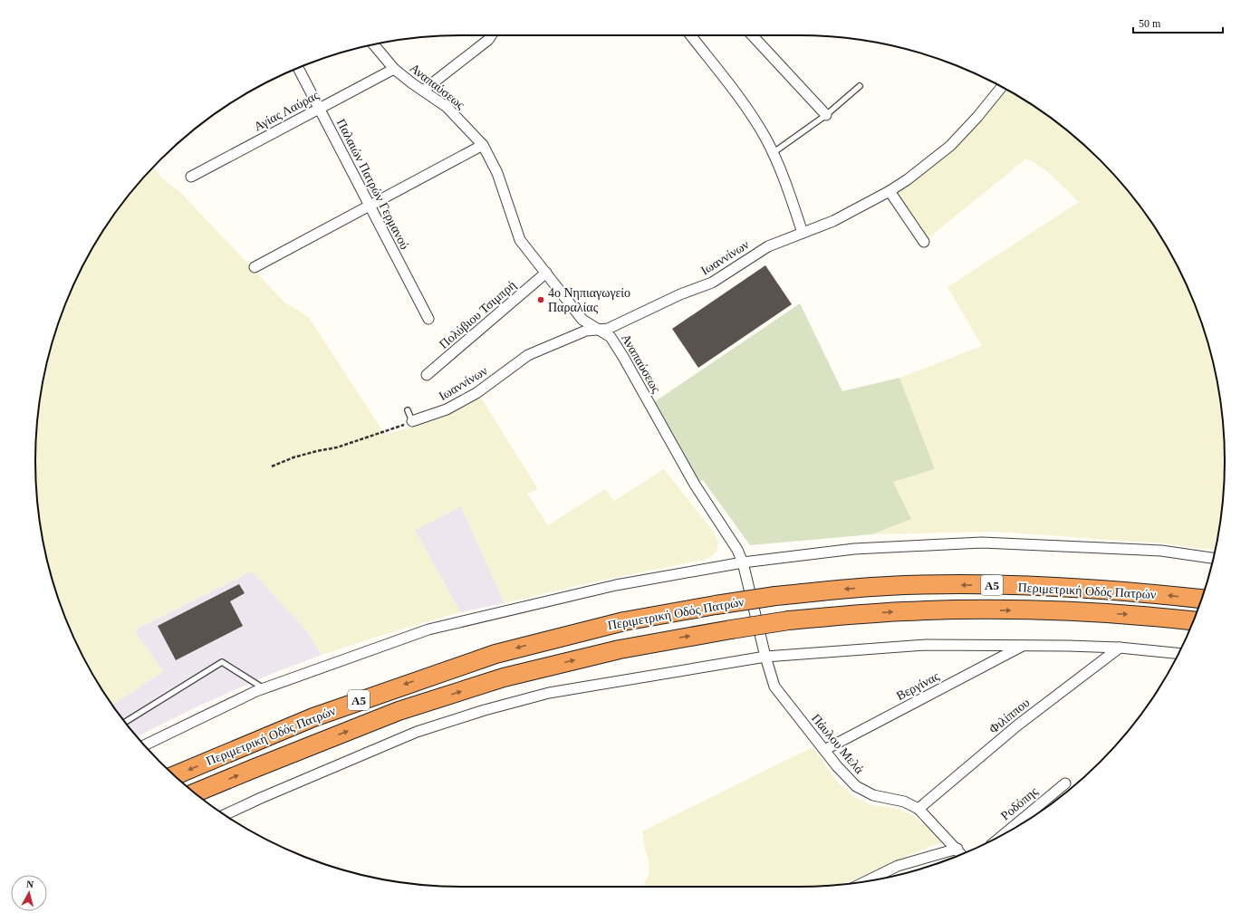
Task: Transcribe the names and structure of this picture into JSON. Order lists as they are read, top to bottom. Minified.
{"streets":{"highway":["Α5","Περιμετρική Οδός Πατρών"],"street":["Αναπαύσεως","Αγίας Λαύρας","Παλαιών Πατρών Γερμανού","Ιωαννίνων","Πολύβιου Τσιμπρή","Βεργίνας","Φιλίππου","Πάυλου Μελά","Ροδόπης"]},"crossings":[["Αναπαύσεως","Αγίας Λαύρας"],["Αναπαύσεως","Ιωαννίνων"],["Αναπαύσεως","Πολύβιου Τσιμπρή"],["Αναπαύσεως","Πάυλου Μελά"],["Αγίας Λαύρας","Παλαιών Πατρών Γερμανού"],["Βεργίνας","Πάυλου Μελά"],["Φιλίππου","Πάυλου Μελά"]],"places":["4o Νηπιαγωγείο Παραλίας"],"scale_bar":"50 m","north":"top"}
